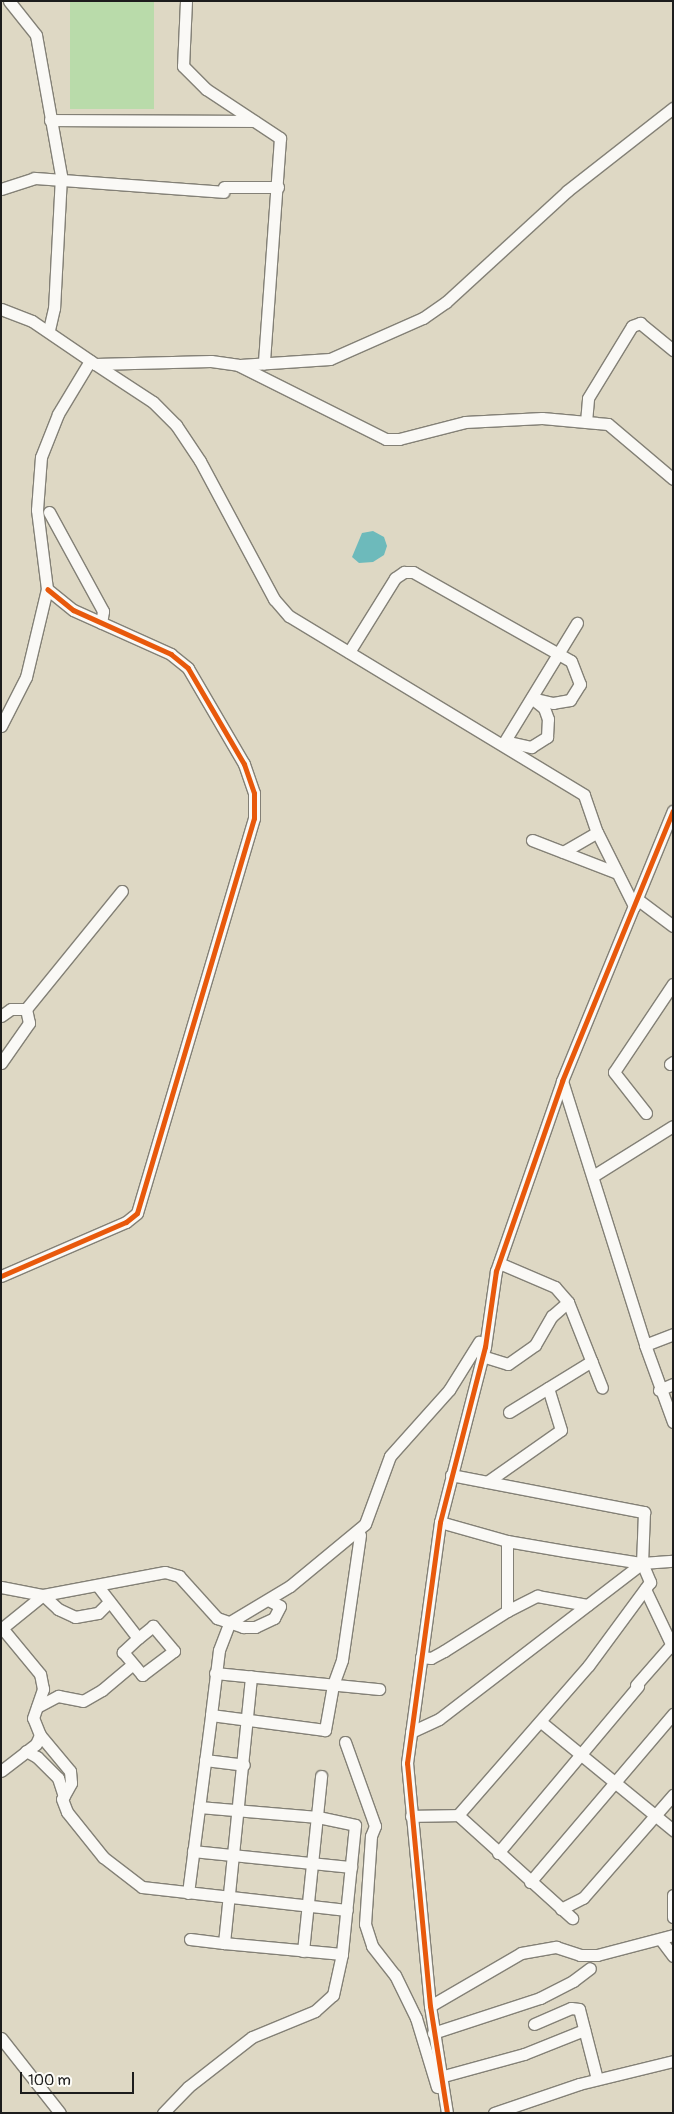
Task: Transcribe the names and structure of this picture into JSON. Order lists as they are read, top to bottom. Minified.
{"scale_bar":"100 m"}
